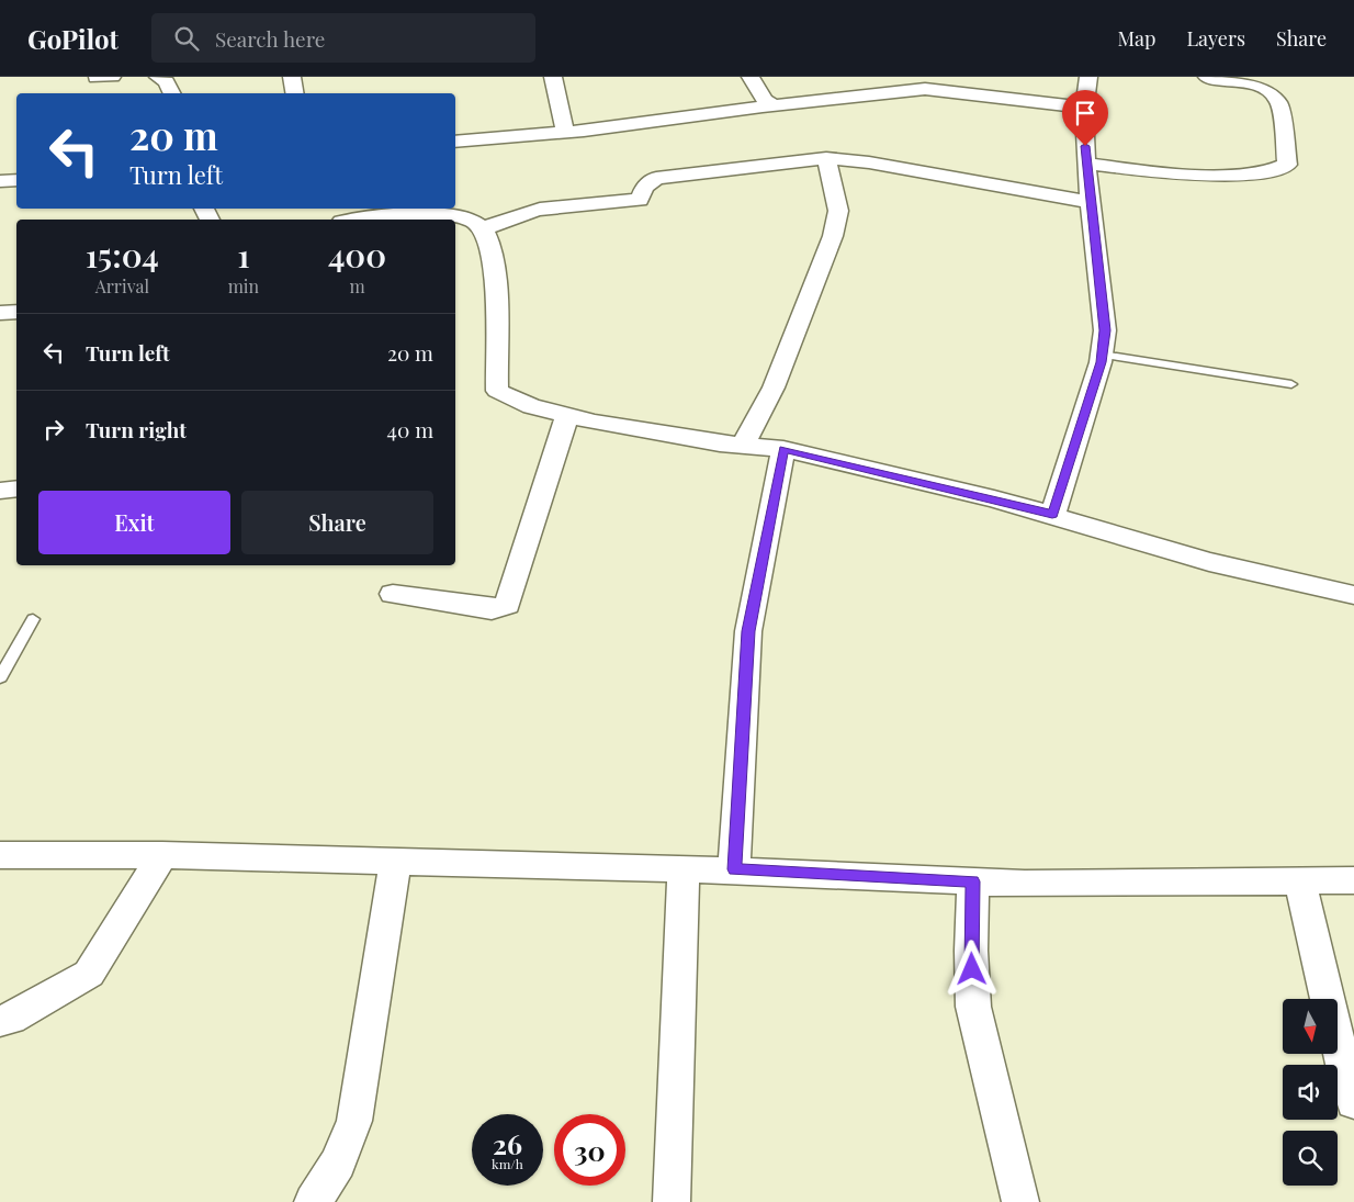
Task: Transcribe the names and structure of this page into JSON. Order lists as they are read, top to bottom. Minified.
{"north":"bottom","page":{"header":"GoPilot","search":"Search here","nav":["Map","Layers","Share"],"turn":["20 m","Turn left"],"eta":["15:04","Arrival","1","min","400","m"],"list":[{"name":"Turn left","value":"20 m"},{"name":"Turn right","value":"40 m"}],"buttons":["Exit","Share"],"speed":"26 km/h","limit":"30"}}
